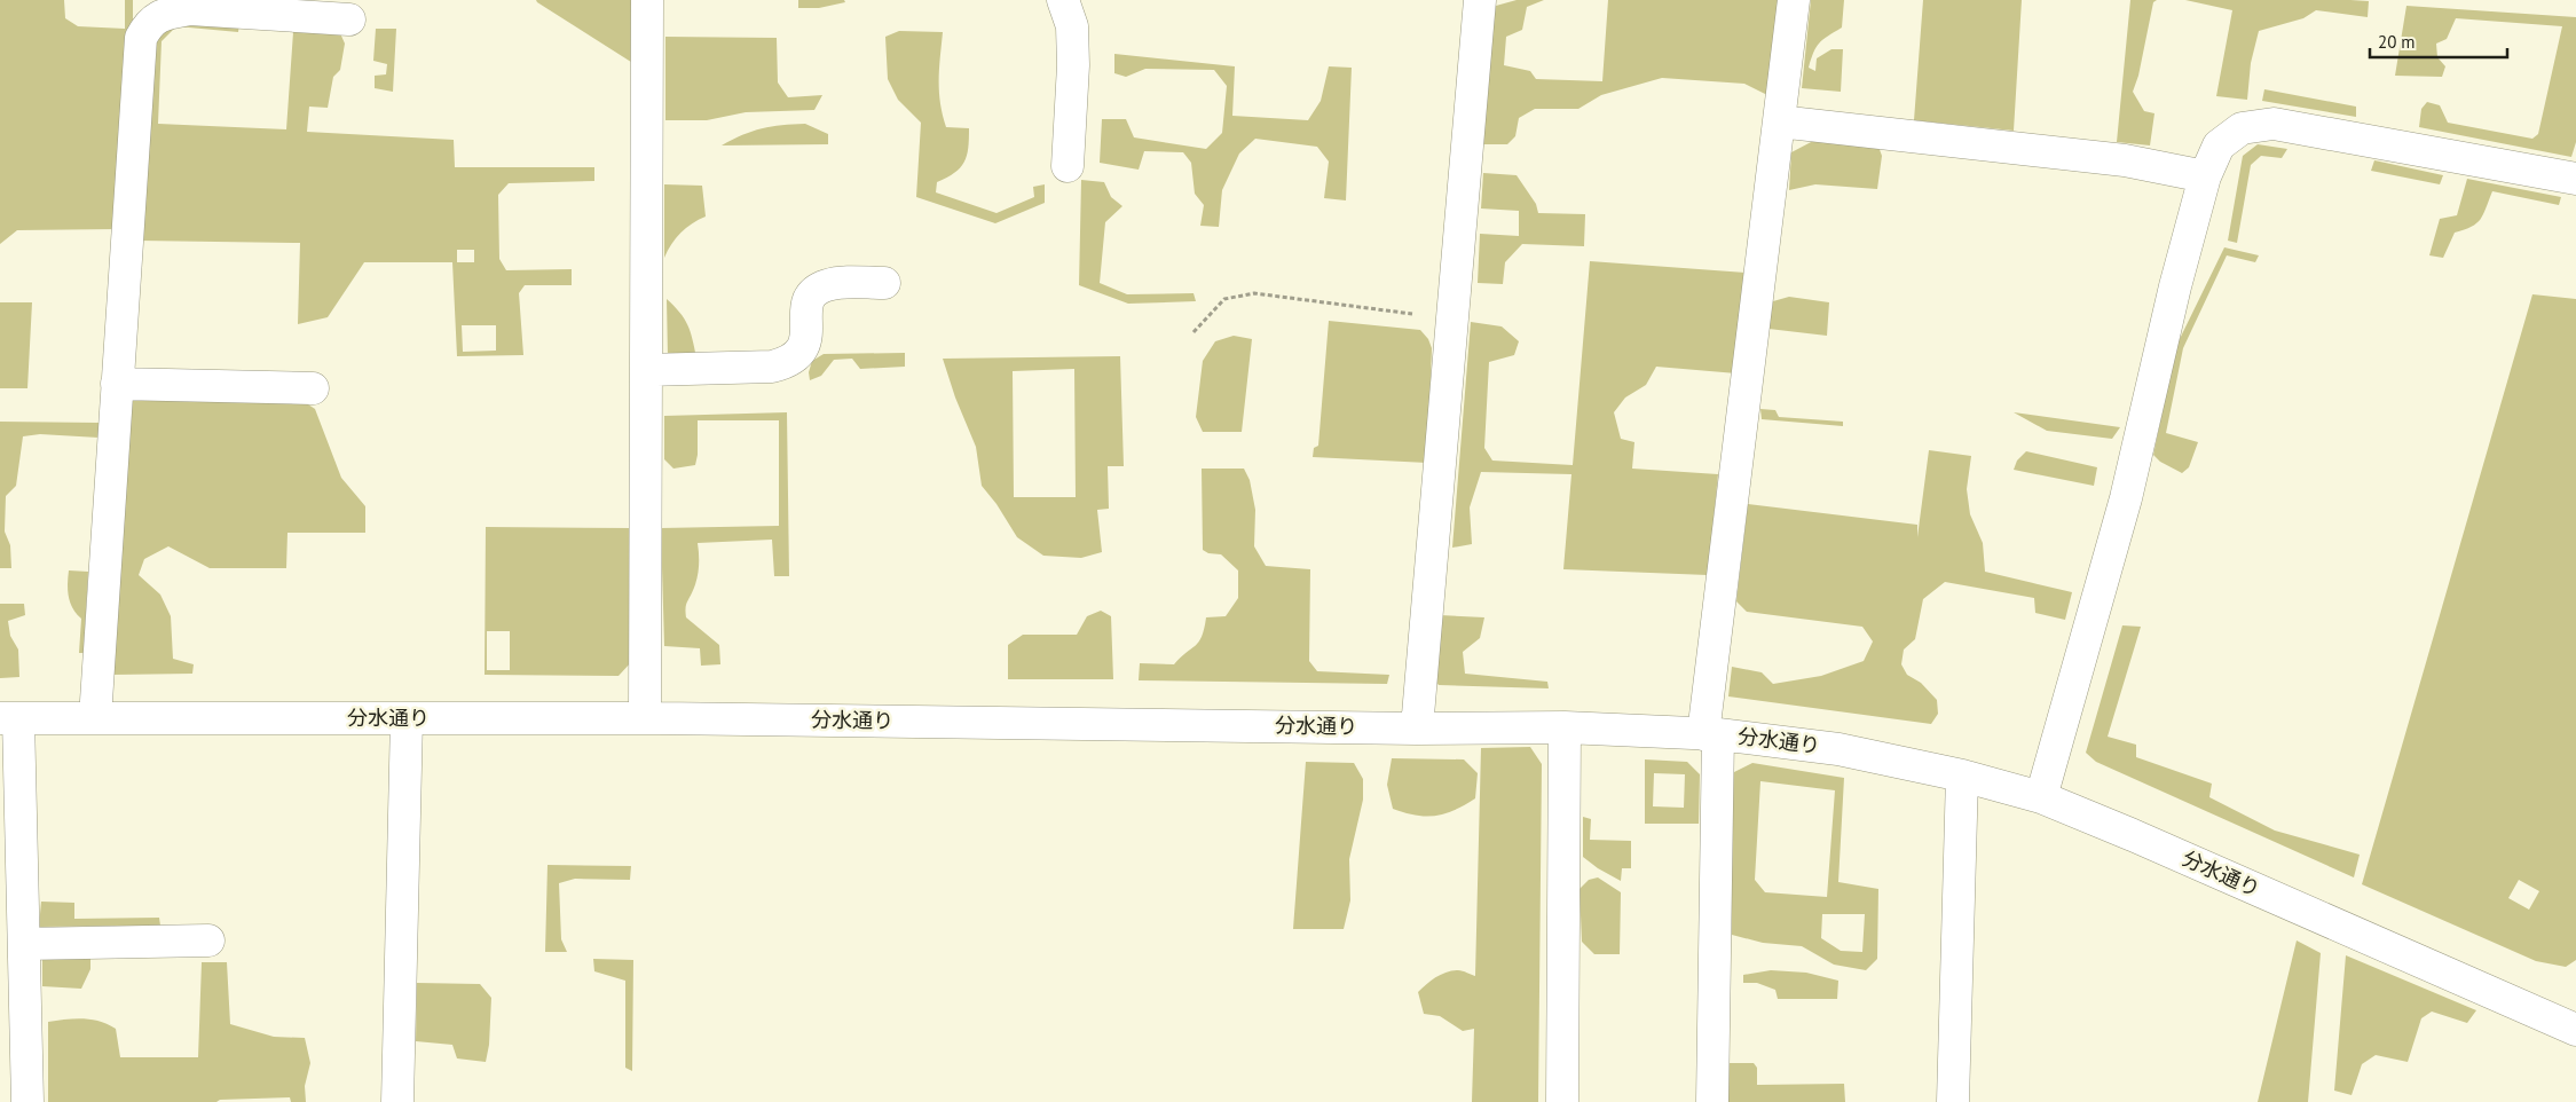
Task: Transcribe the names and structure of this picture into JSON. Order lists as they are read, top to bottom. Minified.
{"streets":{"street":["分水通り"]},"scale_bar":"20 m"}
